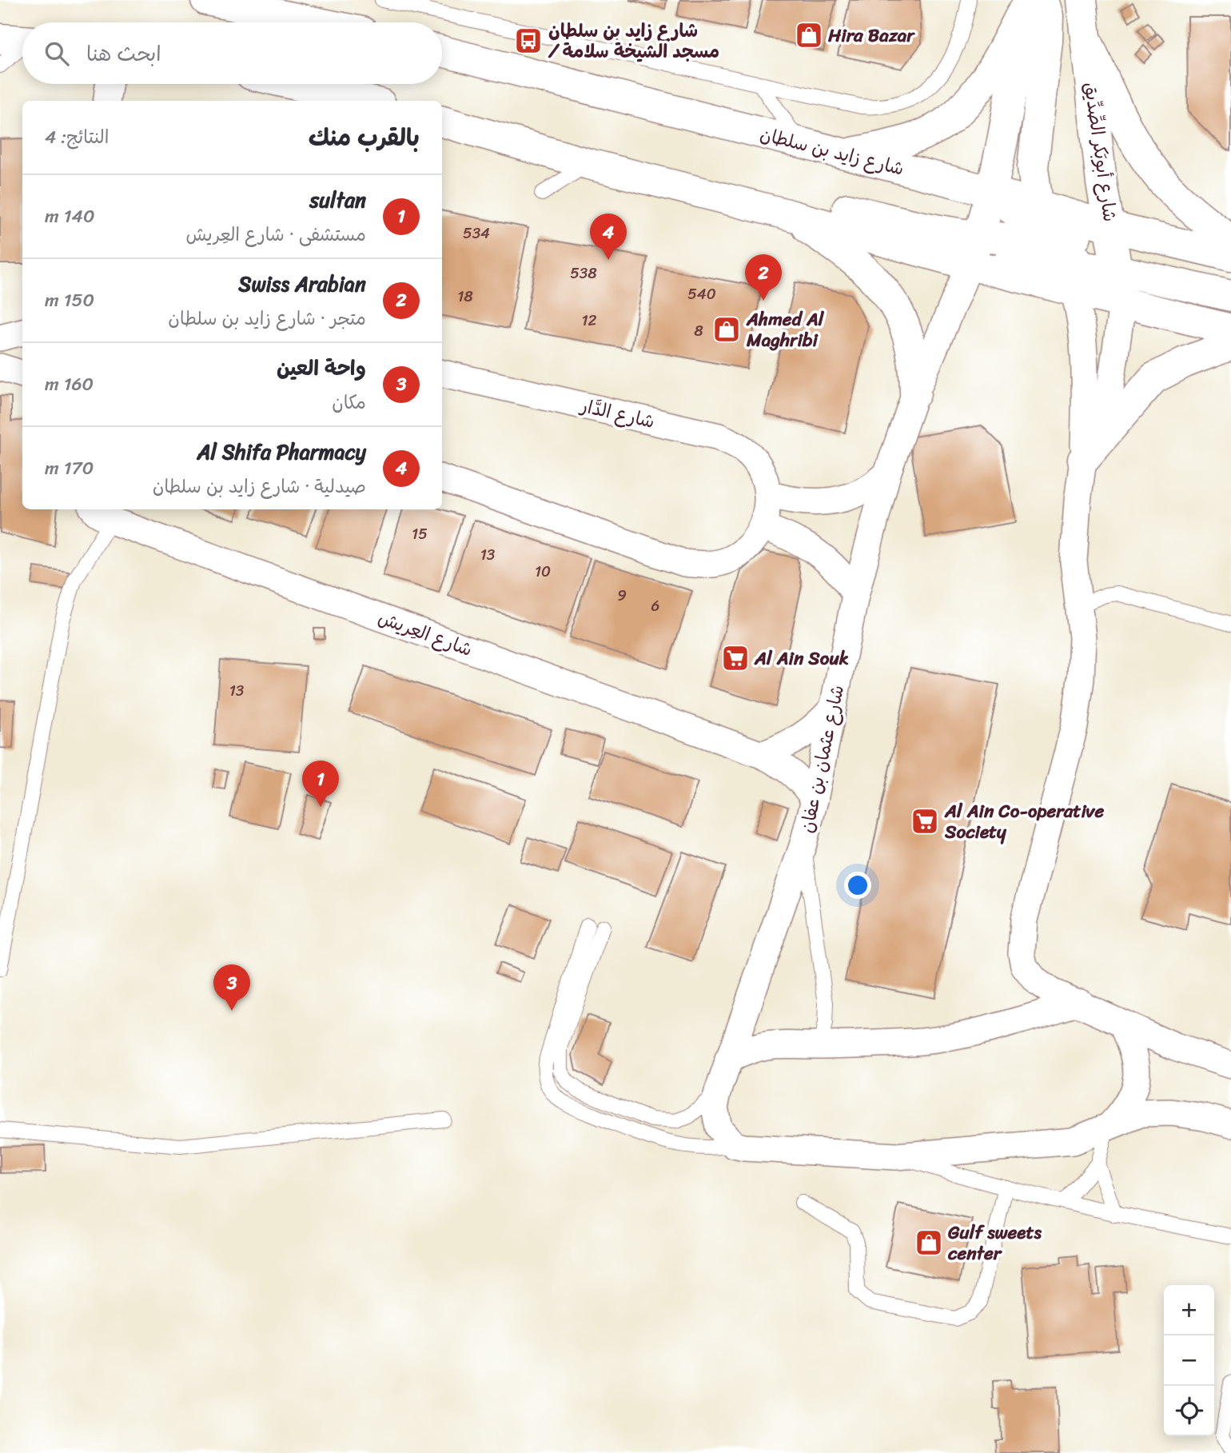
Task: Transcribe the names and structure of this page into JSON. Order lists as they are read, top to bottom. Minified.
{"streets":{"main road":["شارع زايد بن سلطان","شارع أبوبَكر الصِّدِّيق"],"street":["شارع الدَّار","شارع العِريش","شارع عثمان بن عفان"]},"crossings":[["شارع زايد بن سلطان","شارع أبوبَكر الصِّدِّيق"],["شارع العِريش","شارع عثمان بن عفان"]],"places":{"shop":["Hira Bazar","Ahmed Al Maghribi","Gulf sweets center"],"bus stop":["شارع زايد بن سلطان / مسجد الشيخة سلامة"],"supermarket":["Al Ain Souk","Al Ain Co-operative Society"]},"house_numbers":["534","538","540","18","12","8","15","13","10","9","6","13"],"page":{"search":"ابحث هنا","heading":["بالقرب منك","النتائج: 4"],"list":[{"mark":"1","name":"sultan","note":"مستشفى · شارع العِريش","value":"140 m"},{"mark":"2","name":"Swiss Arabian","note":"متجر · شارع زايد بن سلطان","value":"150 m"},{"mark":"3","name":"واحة العين","note":"مكان","value":"160 m"},{"mark":"4","name":"Al Shifa Pharmacy","note":"صيدلية · شارع زايد بن سلطان","value":"170 m"}],"pins":["4","2","1","3"],"map_buttons":["+","−"]}}
